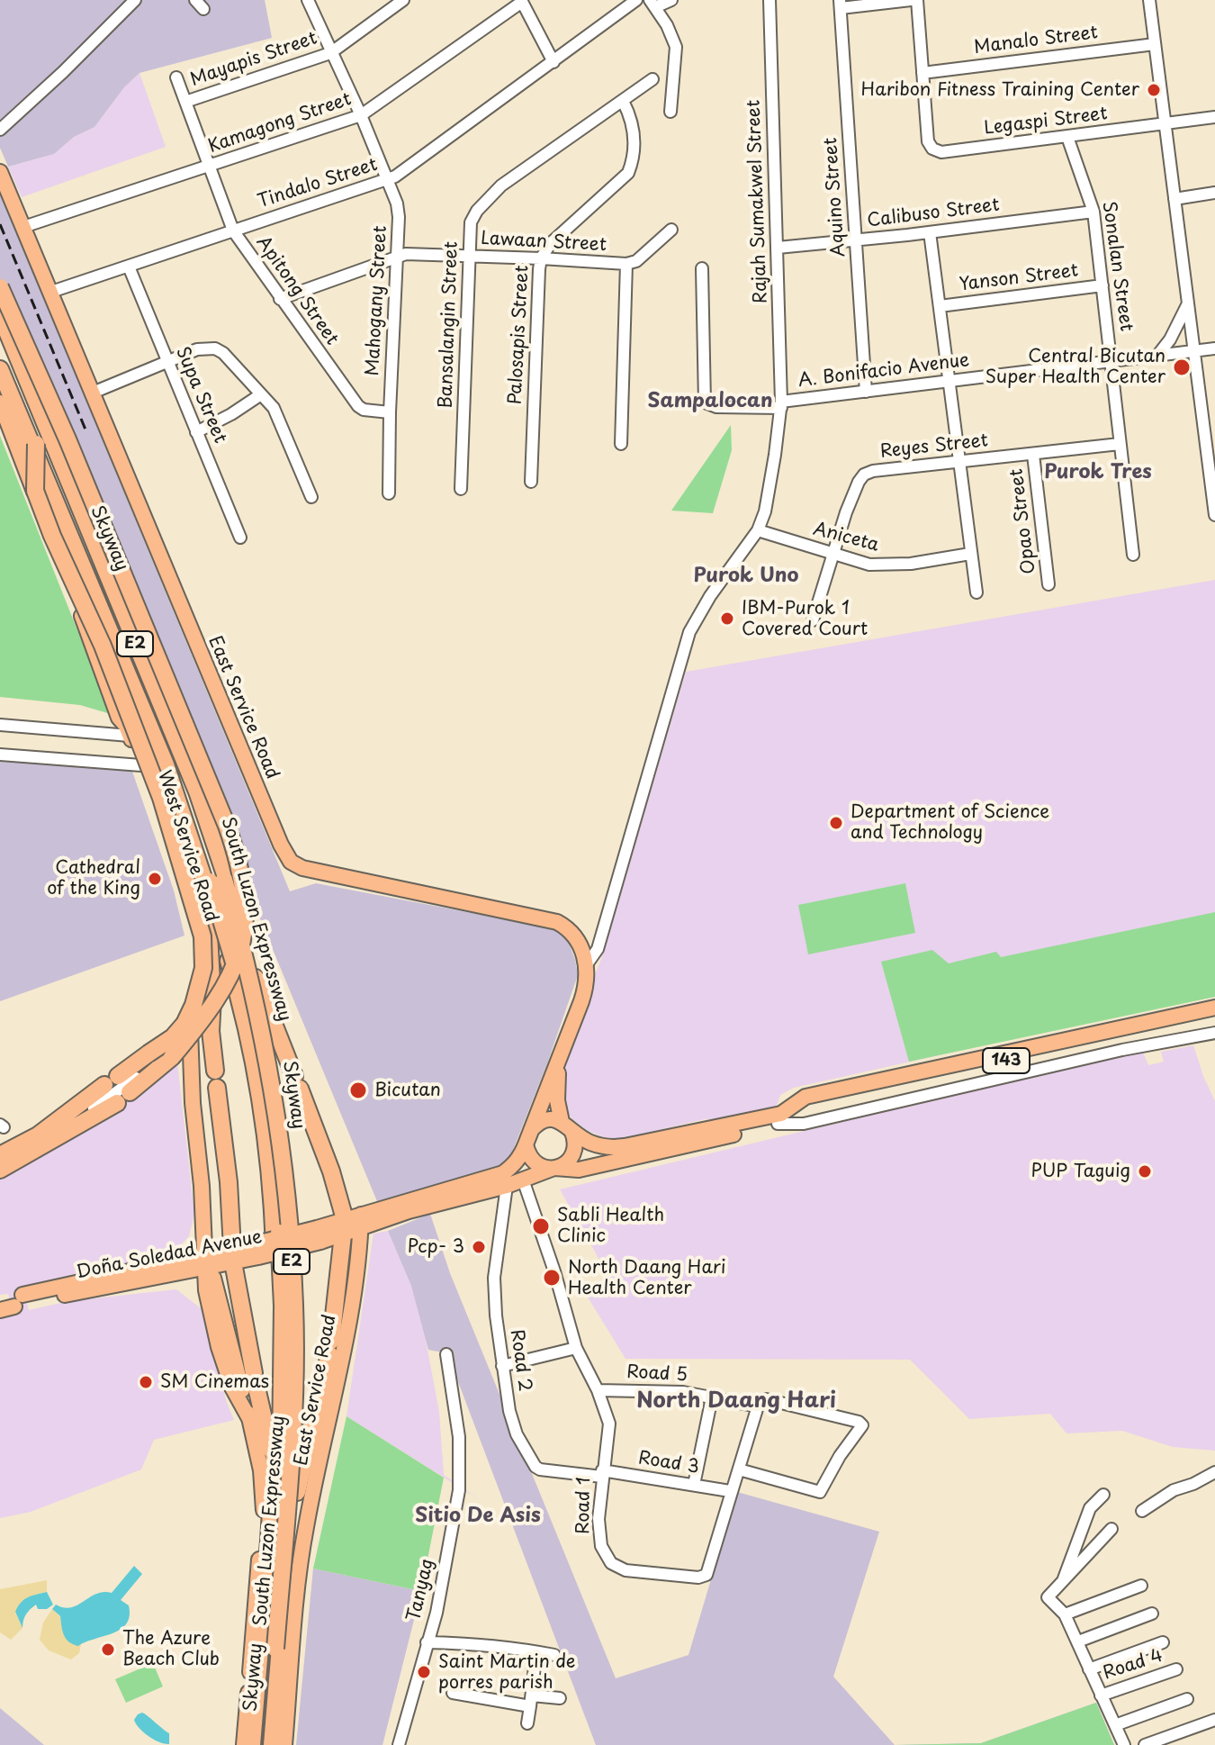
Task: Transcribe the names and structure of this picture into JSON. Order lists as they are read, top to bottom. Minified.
{"streets":{"highway":["Skyway","E2","South Luzon Expressway"],"main road":["East Service Road","West Service Road","143","Doña Soledad Avenue"],"street":["Manalo Street","Mayapis Street","Legaspi Street","Kamagong Street","Tindalo Street","Aquino Street","Rajah Sumakwel Street","Calibuso Street","Lawaan Street","Sonalan Street","Yanson Street","Apitong Street","Mahogany Street","Bansalangin Street","Palosapis Street","A. Bonifacio Avenue","Supa Street","Reyes Street","Opao Street","Aniceta","Road 2","Road 5","Road 3","Road 1","Tanyag","Road 4"]},"crossings":[["Manalo Street","Legaspi Street"],["Mayapis Street","Apitong Street"],["Mayapis Street","Mahogany Street"],["Legaspi Street","Sonalan Street"],["Kamagong Street","Apitong Street"],["Kamagong Street","Mahogany Street"],["Kamagong Street","East Service Road"],["Tindalo Street","Apitong Street"],["Tindalo Street","Mahogany Street"],["Tindalo Street","Supa Street"],["Tindalo Street","East Service Road"],["Aquino Street","Calibuso Street"],["Aquino Street","A. Bonifacio Avenue"],["Rajah Sumakwel Street","Calibuso Street"],["Rajah Sumakwel Street","A. Bonifacio Avenue"],["Calibuso Street","Sonalan Street"],["Lawaan Street","Apitong Street"],["Lawaan Street","Mahogany Street"],["Lawaan Street","Bansalangin Street"],["Lawaan Street","Palosapis Street"],["Sonalan Street","Yanson Street"],["Sonalan Street","A. Bonifacio Avenue"],["Sonalan Street","Reyes Street"],["Apitong Street","Mahogany Street"],["Bansalangin Street","Palosapis Street"],["A. Bonifacio Avenue","Aniceta"],["A. Bonifacio Avenue","East Service Road"],["Reyes Street","Opao Street"],["Reyes Street","Aniceta"],["Skyway","South Luzon Expressway"],["East Service Road","143"],["East Service Road","Doña Soledad Avenue"],["West Service Road","Doña Soledad Avenue"],["143","Doña Soledad Avenue"],["143","Road 2"],["143","Road 1"],["Road 2","Road 3"],["Road 2","Road 1"],["Road 5","Road 1"],["Road 3","Road 1"]],"districts":["Sampalocan","Purok Tres","Purok Uno","North Daang Hari","Sitio De Asis"],"places":["Haribon Fitness Training Center","Central Bicutan Super Health Center","IBM-Purok 1 Covered Court","Department of Science and Technology","Cathedral of the King","Bicutan","PUP Taguig","Sabli Health Clinic","Pcp- 3","North Daang Hari Health Center","SM Cinemas","The Azure Beach Club","Saint Martin de porres parish"]}
